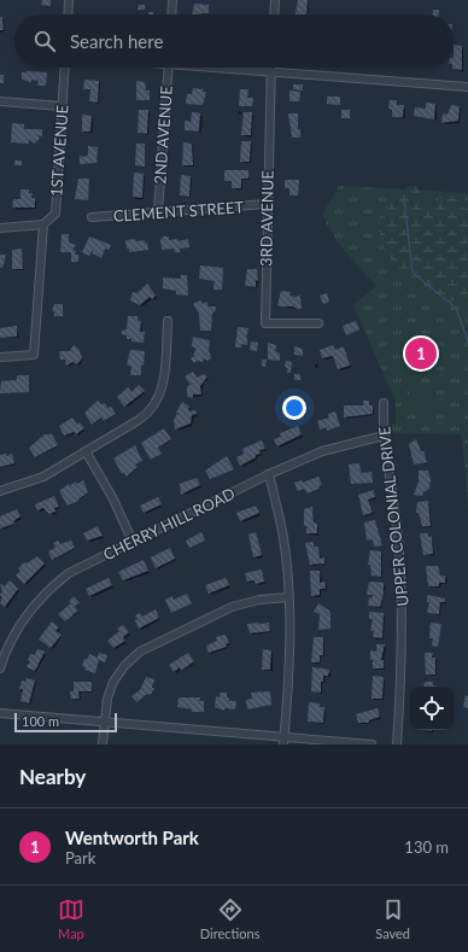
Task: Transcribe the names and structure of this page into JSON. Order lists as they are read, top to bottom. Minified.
{"streets":{"street":["2ND AVENUE","1ST AVENUE","CLEMENT STREET","3RD AVENUE","UPPER COLONIAL DRIVE","CHERRY HILL ROAD"]},"crossings":[["2ND AVENUE","CLEMENT STREET"],["CLEMENT STREET","3RD AVENUE"],["UPPER COLONIAL DRIVE","CHERRY HILL ROAD"]],"scale_bar":"100 m","page":{"search":"Search here","pins":"1","scale":"100 m","heading":"Nearby","list":[{"mark":"1","name":"Wentworth Park","note":"Park","value":"130 m"}],"nav":["Map","Directions","Saved"]}}
